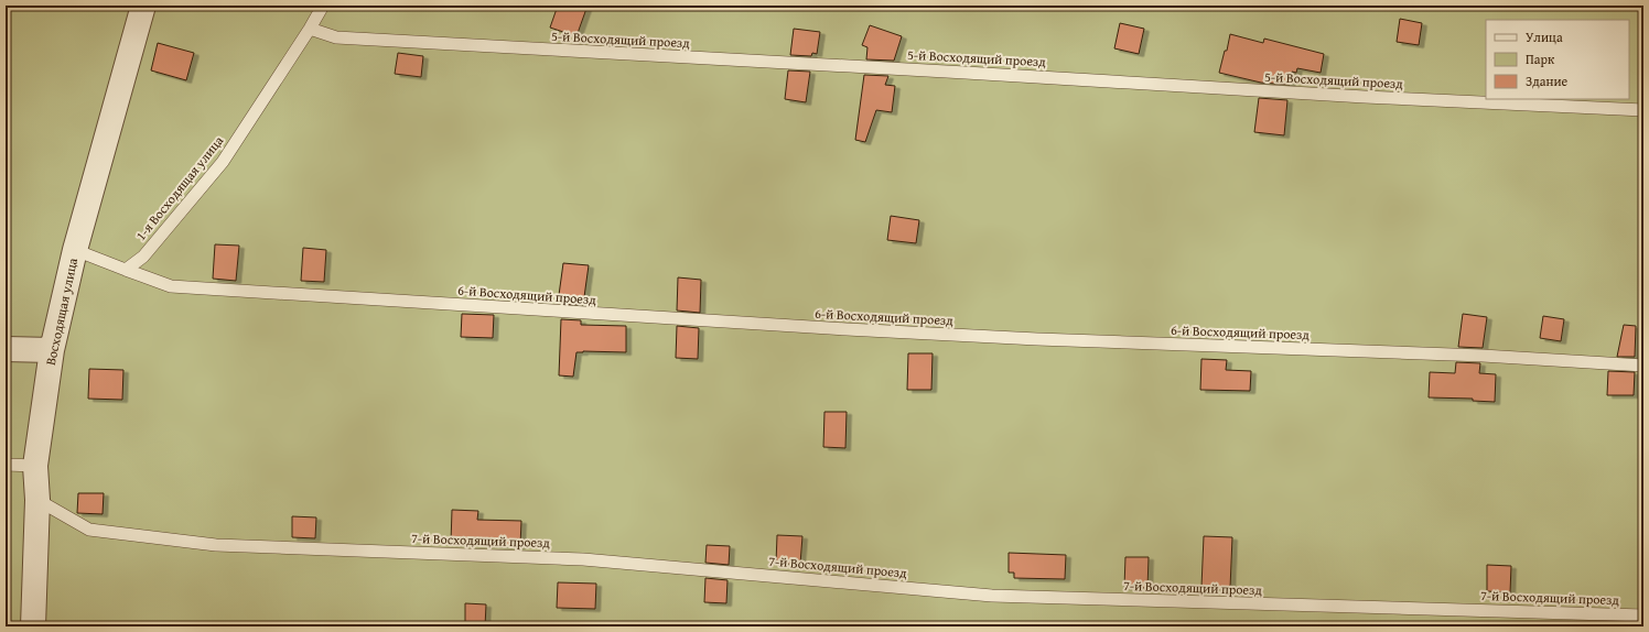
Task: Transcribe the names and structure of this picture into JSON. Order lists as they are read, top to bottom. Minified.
{"streets":{"street":["Восходящая улица"],"lane":["5-й Восходящий проезд","1-я Восходящая улица","6-й Восходящий проезд","7-й Восходящий проезд"]},"crossings":[["5-й Восходящий проезд","1-я Восходящая улица"],["1-я Восходящая улица","6-й Восходящий проезд"],["Восходящая улица","7-й Восходящий проезд"]],"legend":["Улица","Парк","Здание"]}
